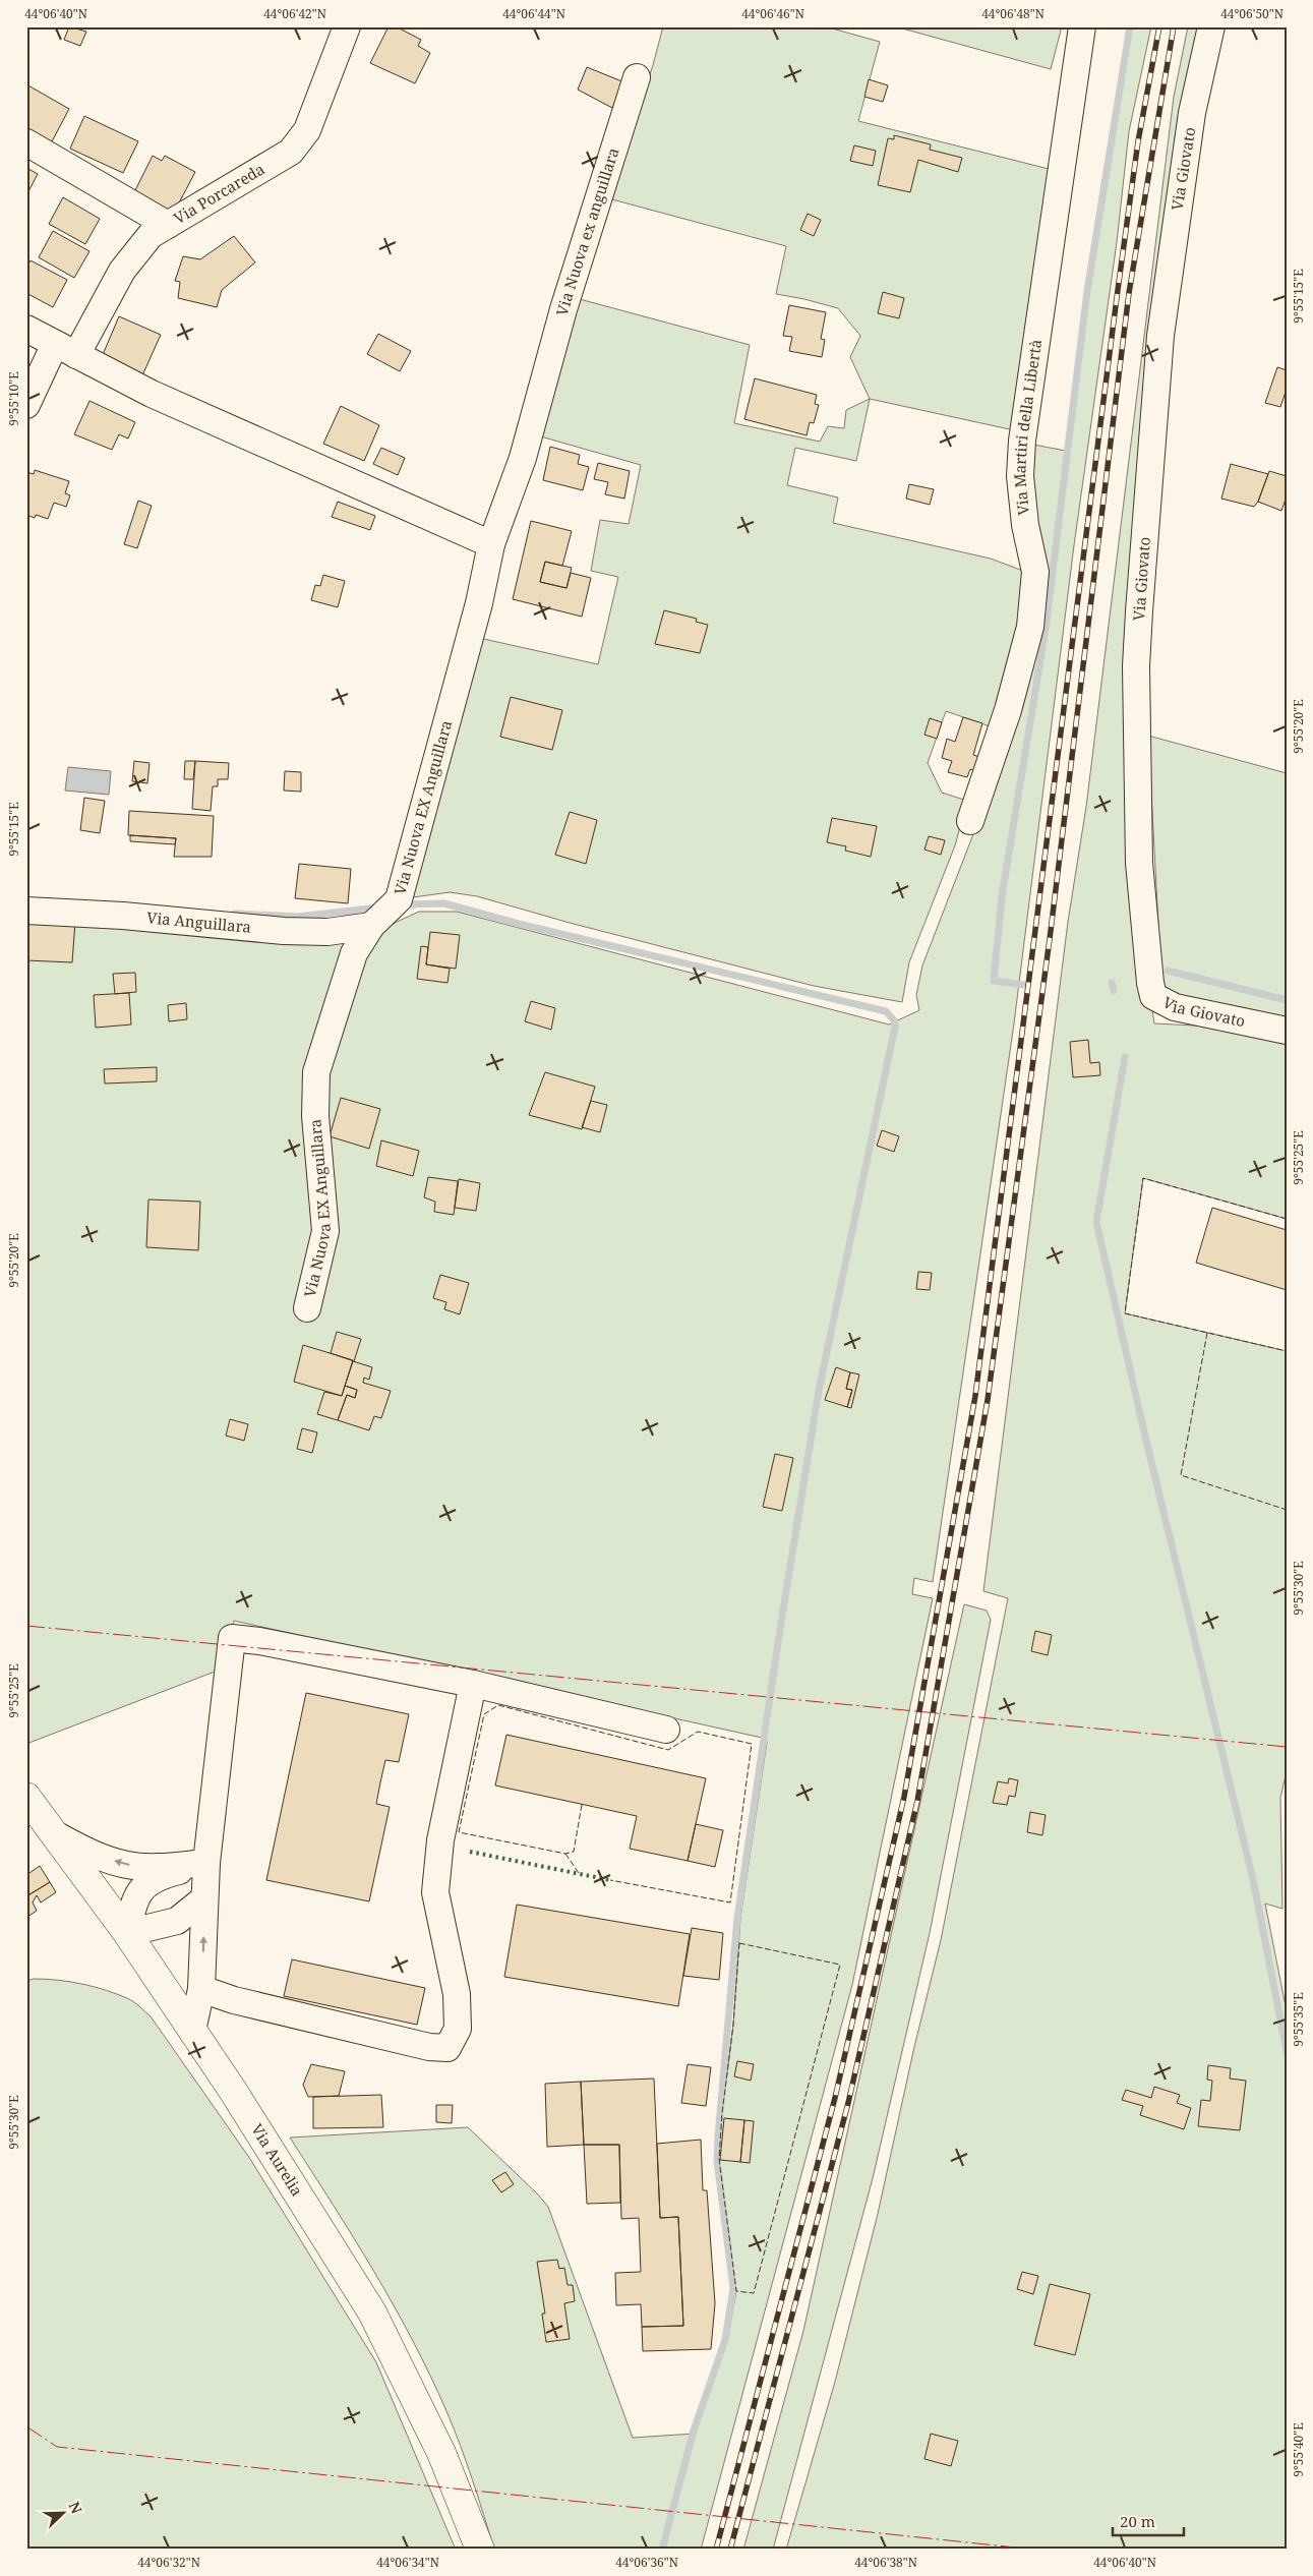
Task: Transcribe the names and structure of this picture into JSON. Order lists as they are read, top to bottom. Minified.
{"streets":{"main road":["Via Aurelia"],"street":["Via Giovato","Via Porcareda","Via Nuova ex anguillara","Via Martiri della Libertà","Via Nuova EX Anguillara","Via Anguillara"]},"crossings":[["Via Nuova ex anguillara","Via Nuova EX Anguillara"],["Via Nuova EX Anguillara","Via Anguillara"]],"scale_bar":"20 m","north":"top right","coordinates":["44°06'40\"N","44°06'42\"N","44°06'44\"N","44°06'46\"N","44°06'48\"N","44°06'50\"N","9°55'15\"E","9°55'10\"E","9°55'20\"E","9°55'25\"E","9°55'30\"E","9°55'35\"E","9°55'40\"E","44°06'32\"N","44°06'34\"N","44°06'36\"N","44°06'38\"N"]}
